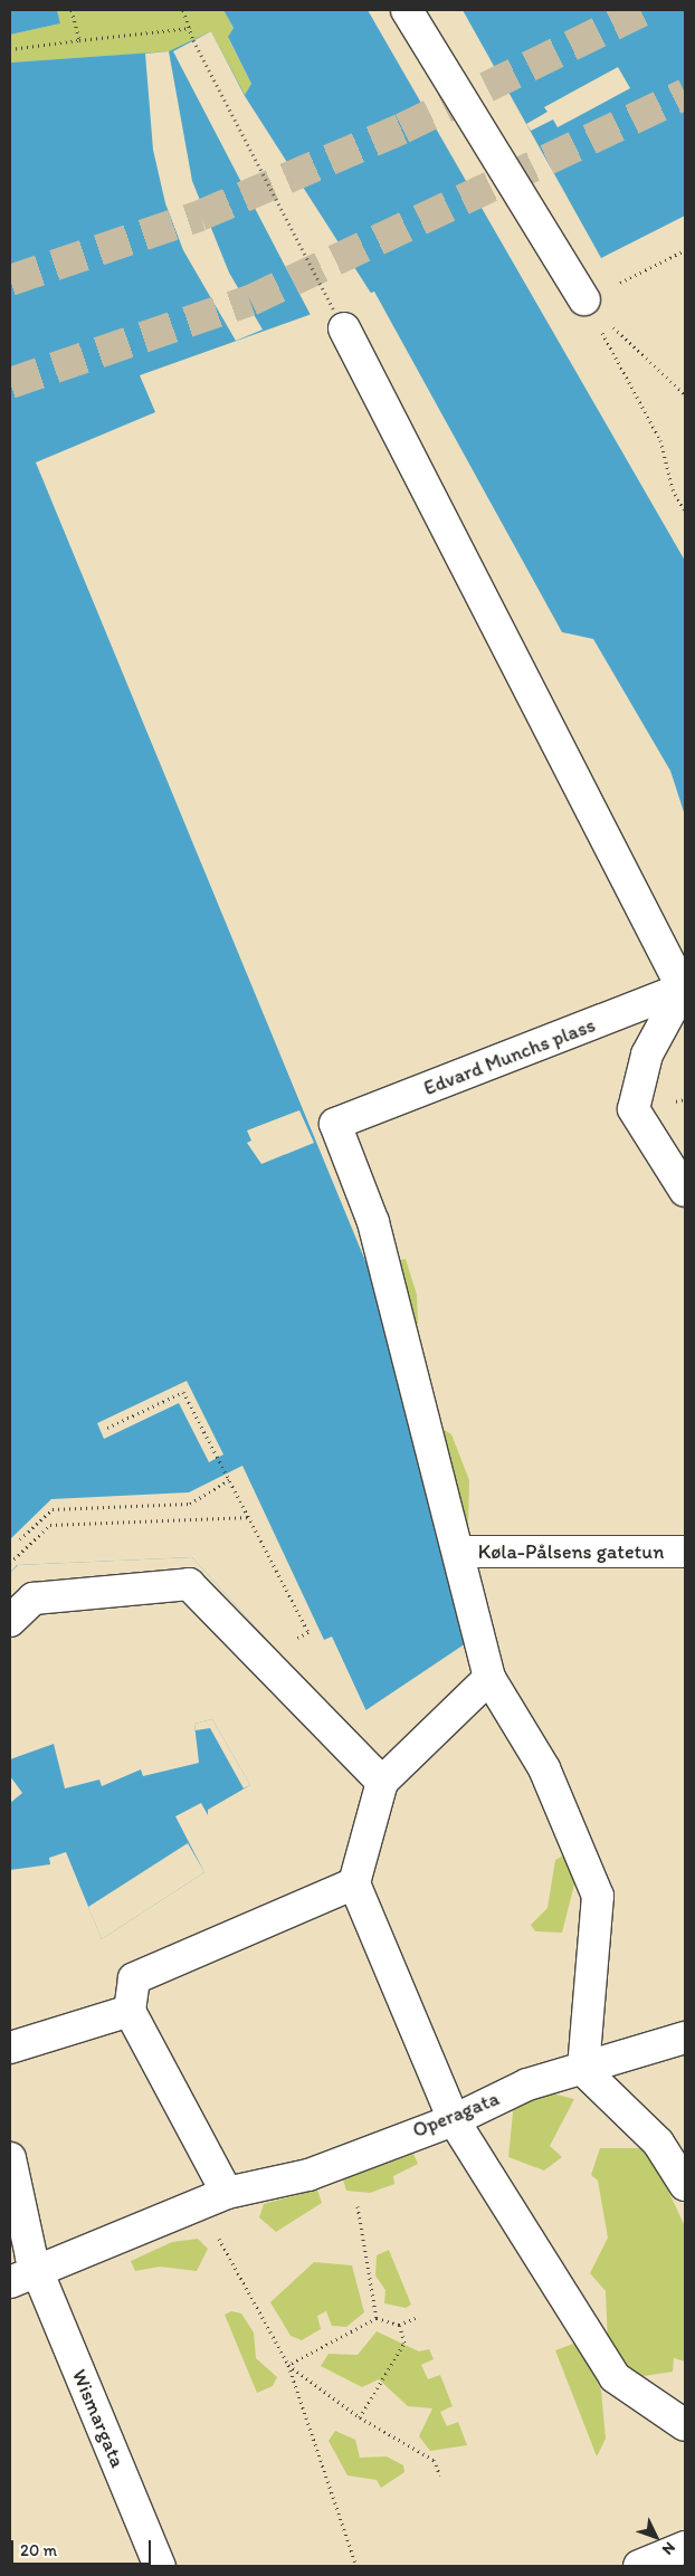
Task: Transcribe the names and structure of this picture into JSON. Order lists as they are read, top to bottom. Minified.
{"streets":{"main road":["Edvard Munchs plass","Køla-Pålsens gatetun","Operagata","Wismargata"]},"crossings":[["Edvard Munchs plass","Køla-Pålsens gatetun"],["Operagata","Wismargata"]],"scale_bar":"20 m","north":"bottom right"}
